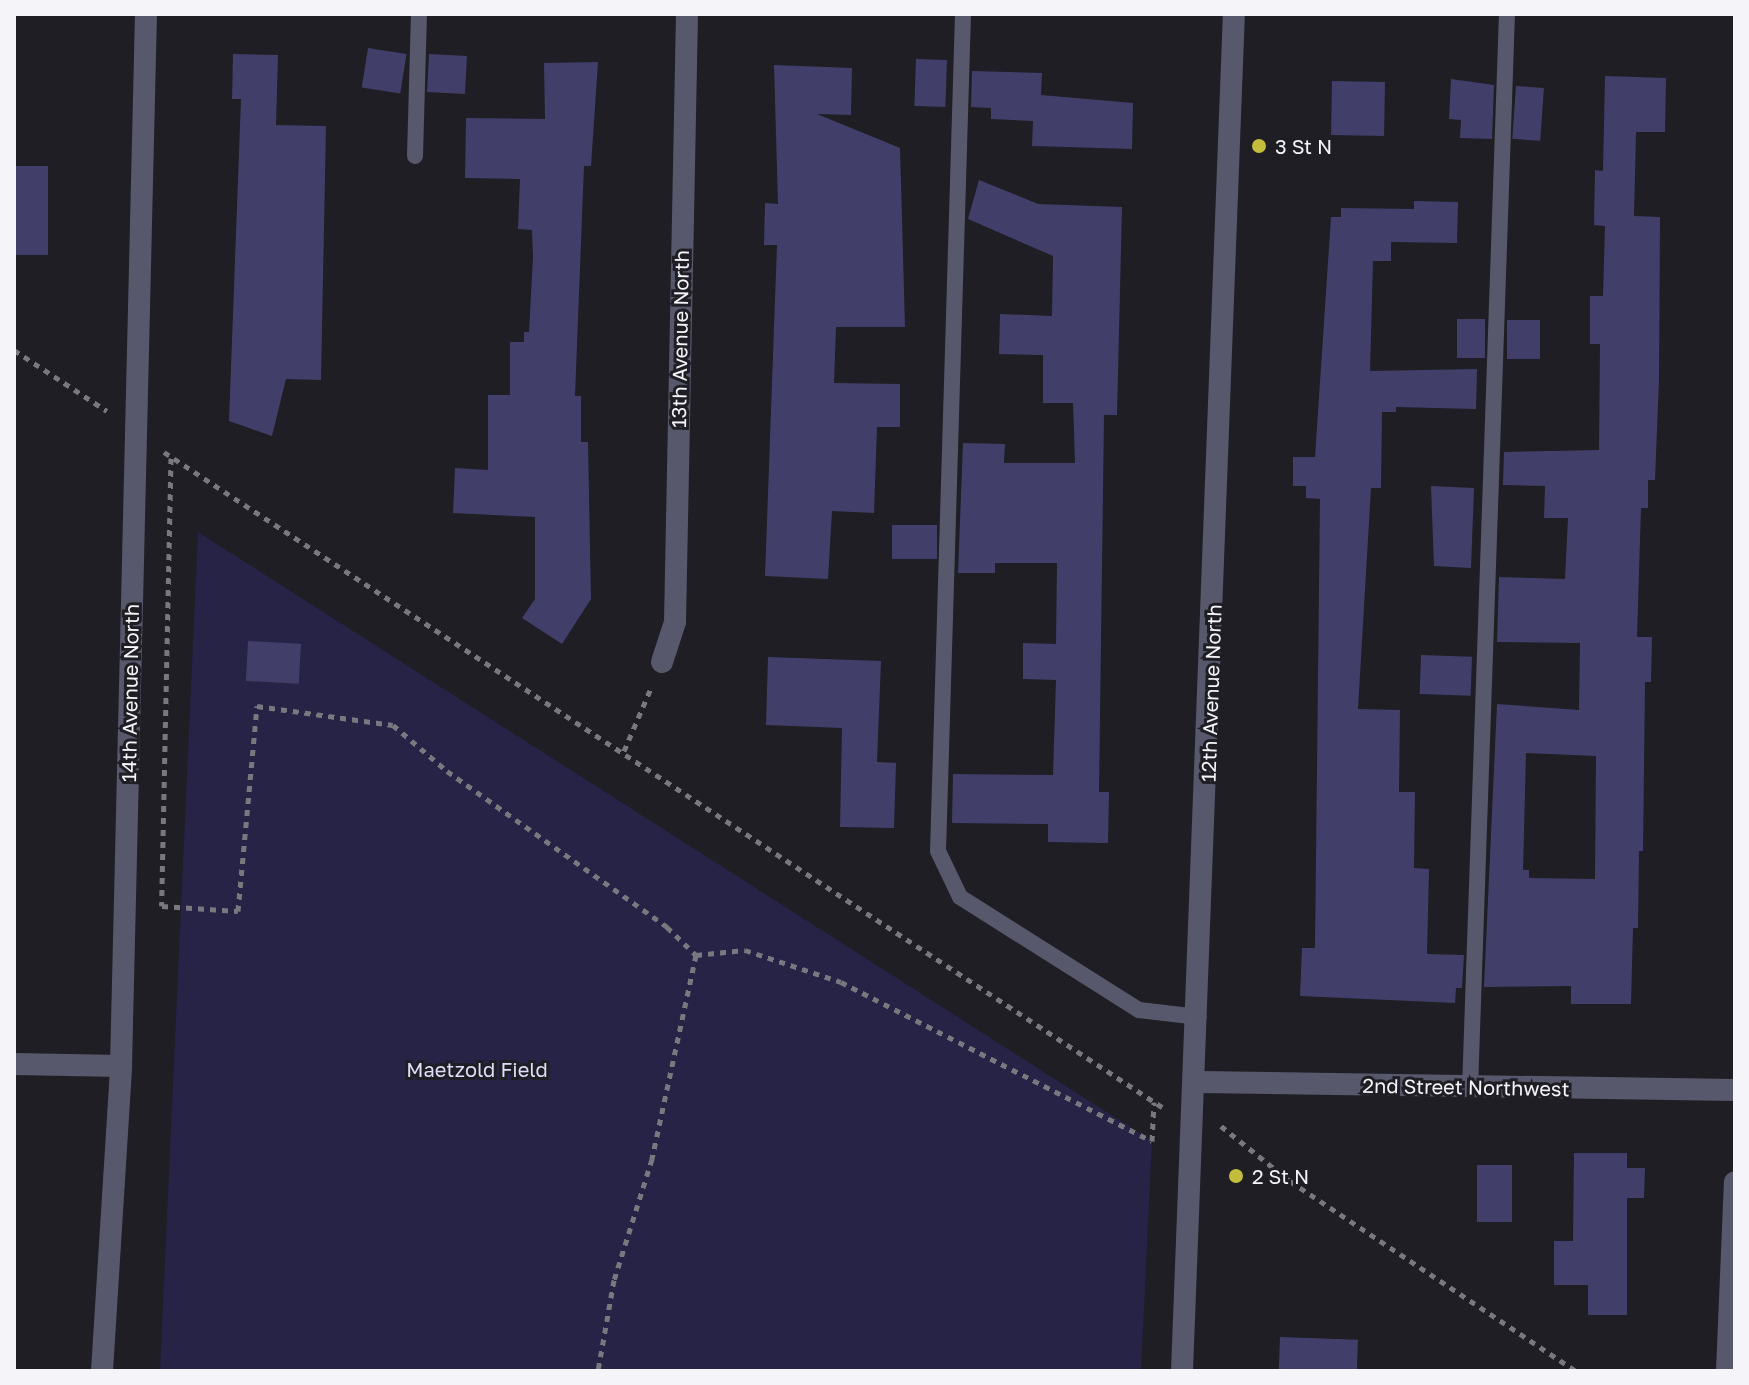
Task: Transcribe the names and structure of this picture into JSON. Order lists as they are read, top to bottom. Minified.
{"streets":{"street":["13th Avenue North","14th Avenue North","12th Avenue North","2nd Street Northwest"]},"crossings":[["12th Avenue North","2nd Street Northwest"]],"parks":["Maetzold Field"],"places":["3 St N","2 St N"]}
